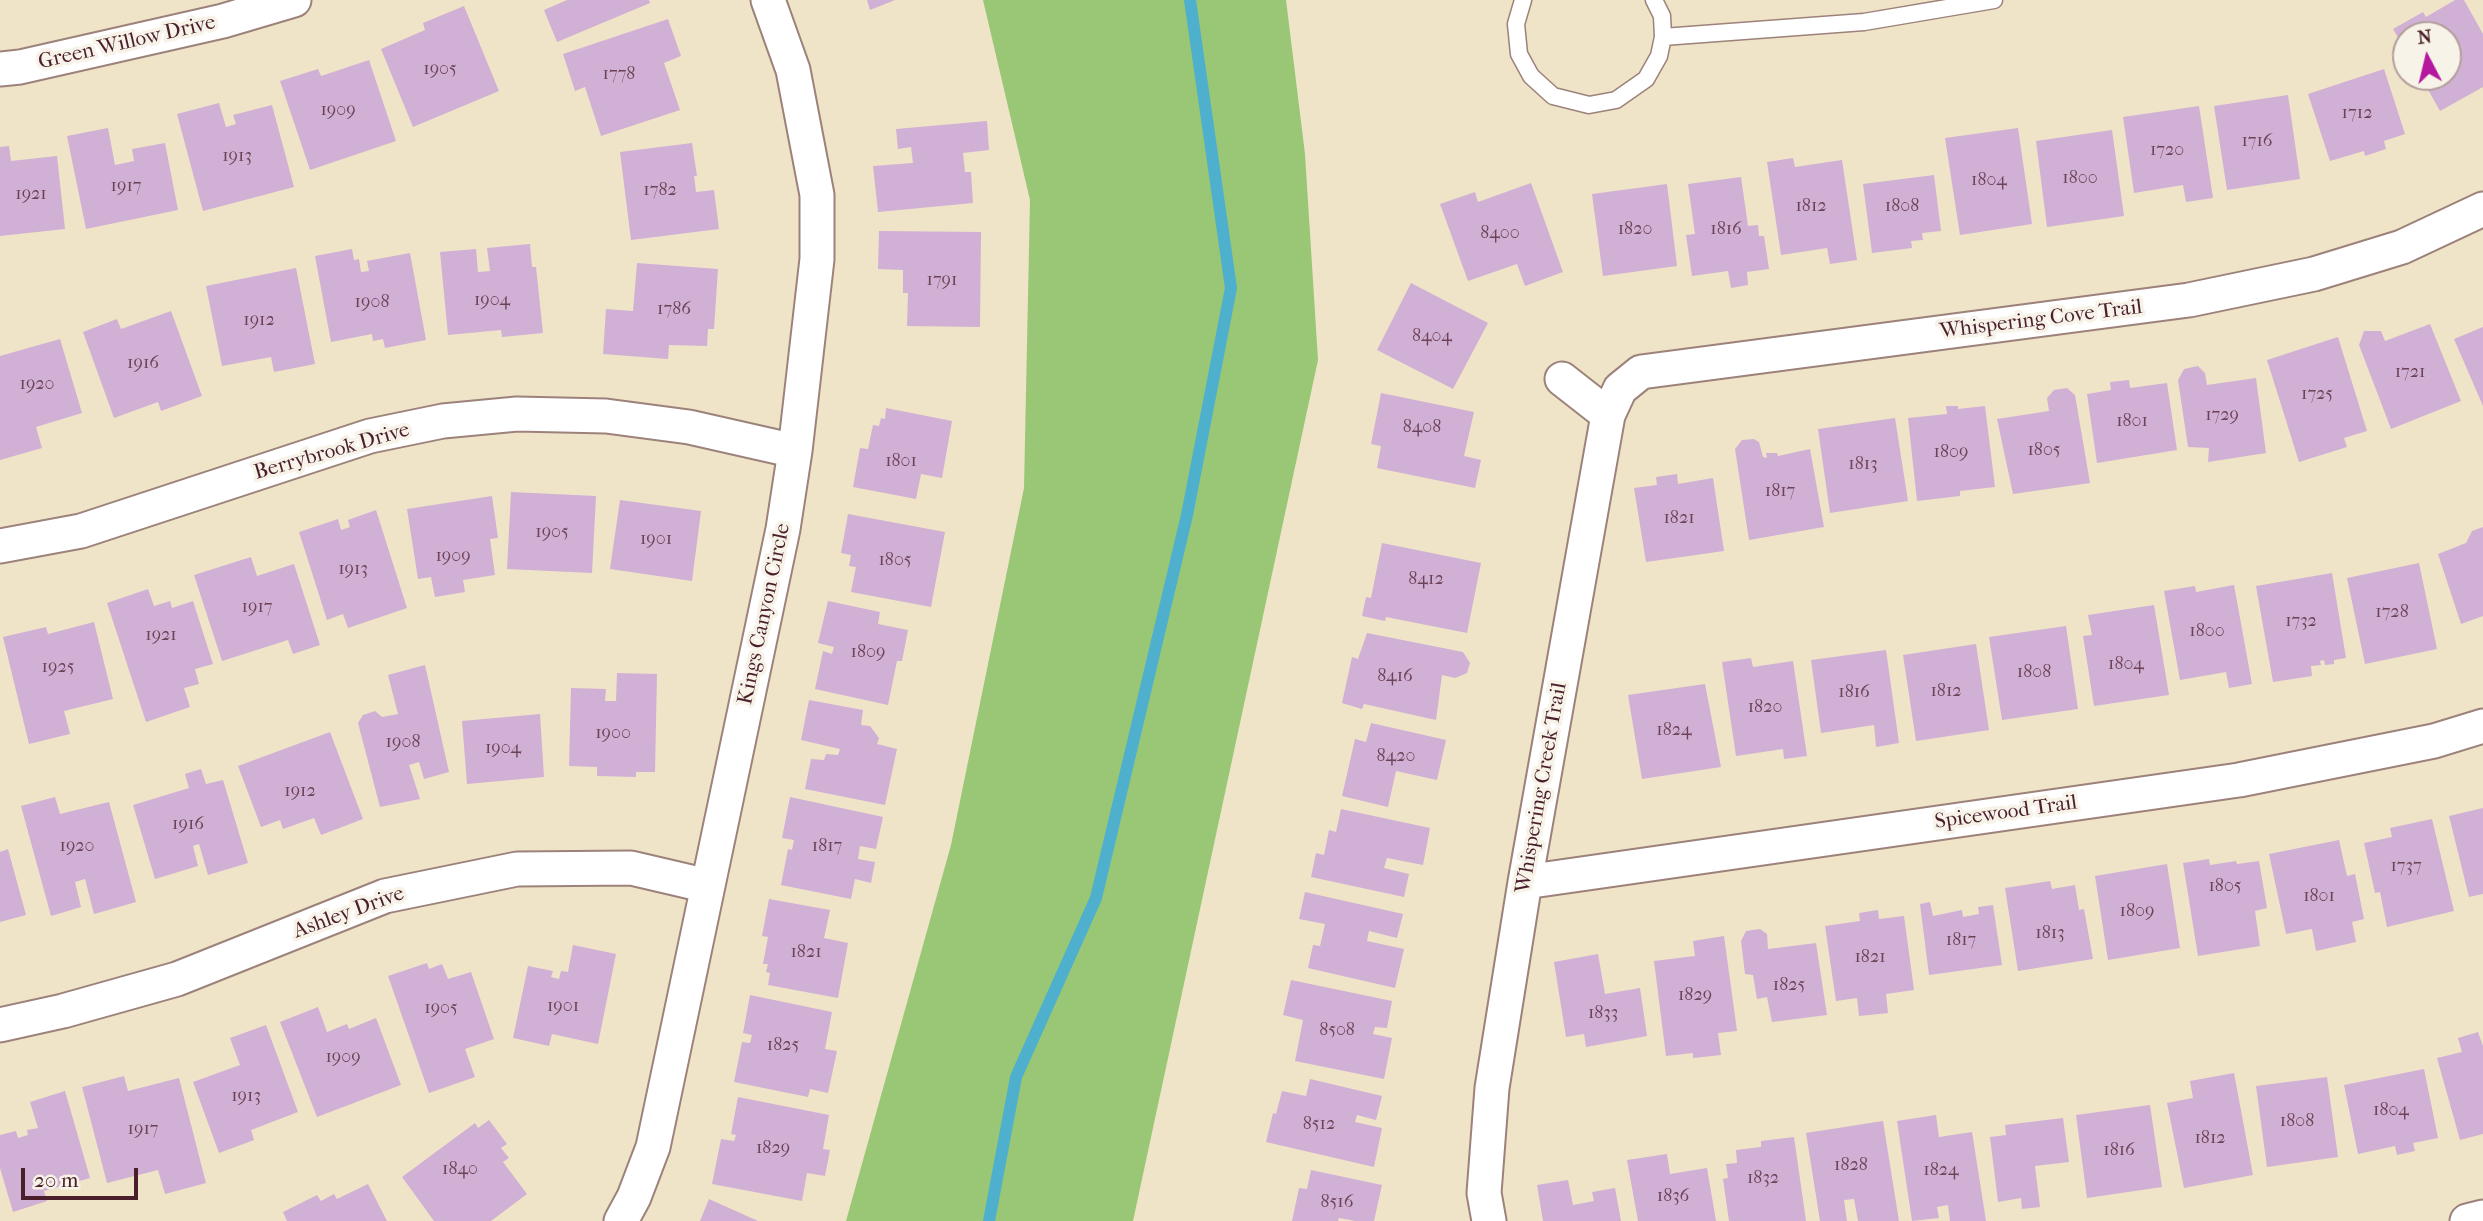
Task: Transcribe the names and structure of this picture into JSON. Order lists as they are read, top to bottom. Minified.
{"streets":{"street":["Green Willow Drive","Whispering Cove Trail","Berrybrook Drive","Kings Canyon Circle","Whispering Creek Trail","Spicewood Trail","Ashley Drive"]},"crossings":[["Whispering Cove Trail","Whispering Creek Trail"],["Berrybrook Drive","Kings Canyon Circle"],["Kings Canyon Circle","Ashley Drive"],["Whispering Creek Trail","Spicewood Trail"]],"house_numbers":["1905","1778","1909","1712","1716","1720","1913","1800","1804","1917","1782","1921","1812","1808","1820","1816","8400","1791","1904","1908","1786","1912","8404","1916","1721","1920","1725","1729","1801","8408","1805","1809","1801","1813","1817","1821","1905","1901","1909","1805","1913","8412","1917","1728","1732","1800","1921","1809","1804","1925","1808","8416","1812","1816","1820","1824","1900","1908","1904","8420","1912","1916","1920","1817","1737","1805","1801","1809","1813","1817","1821","1821","1825","1829","1901","1905","1833","8508","1825","1909","1913","1804","1808","8512","1917","1812","1829","1816","1828","1840","1824","1832","1836","8516"],"scale_bar":"20 m","north":"top"}
